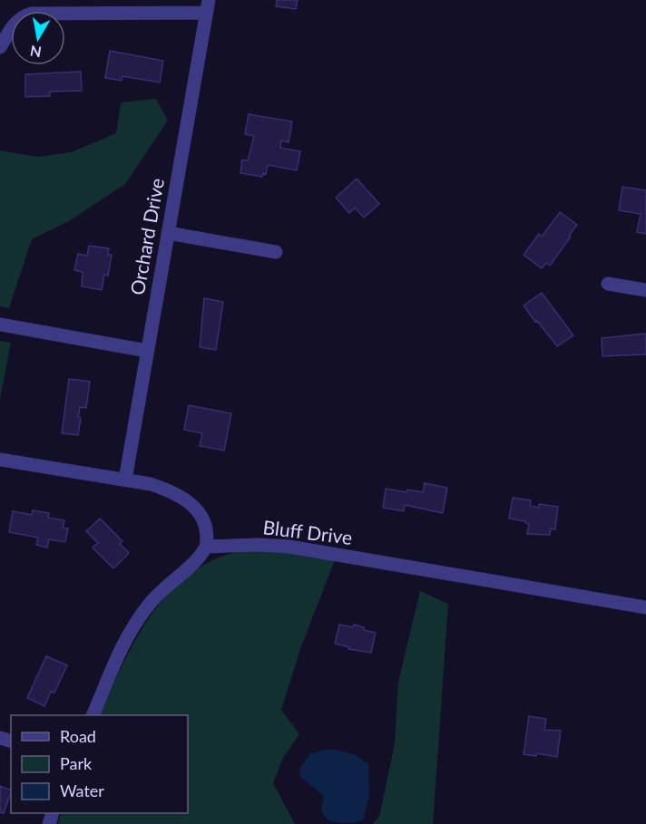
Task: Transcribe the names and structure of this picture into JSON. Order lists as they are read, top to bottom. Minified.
{"streets":{"street":["Orchard Drive","Bluff Drive"]},"legend":["Road","Park","Water"],"north":"bottom"}
